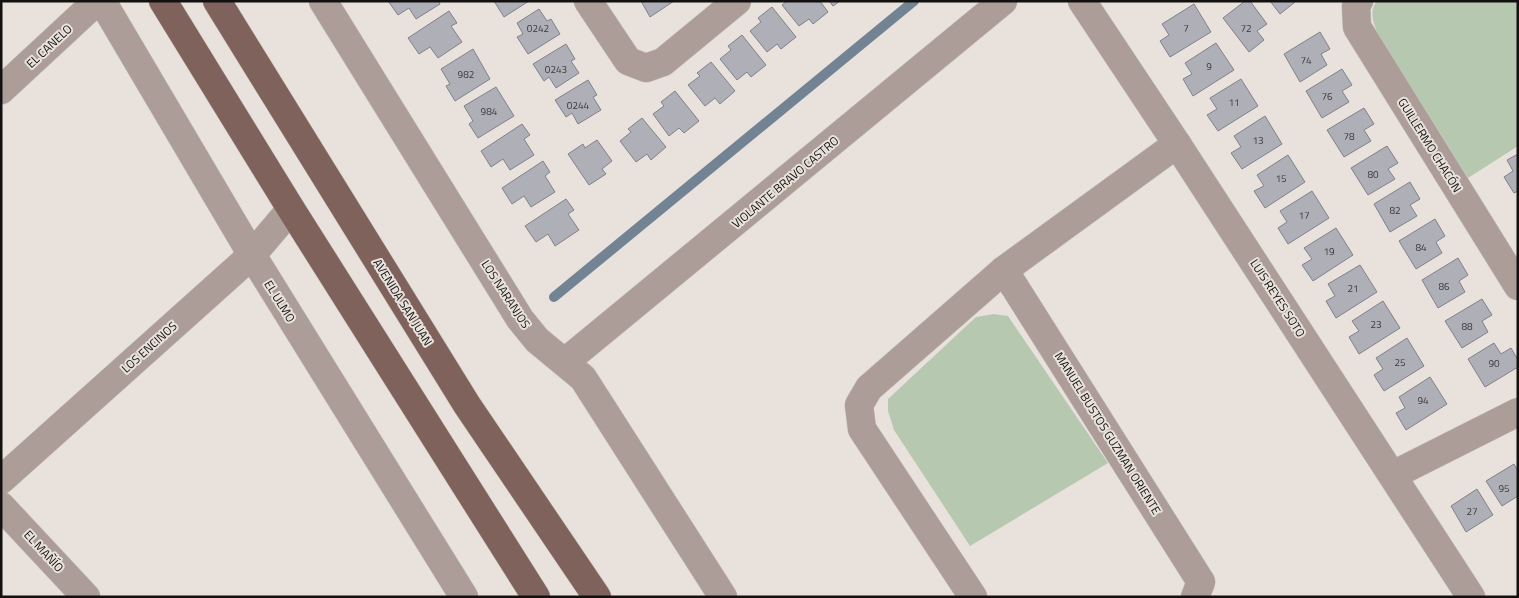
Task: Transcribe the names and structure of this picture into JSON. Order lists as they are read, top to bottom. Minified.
{"streets":{"main road":["AVENIDA SAN JUAN"],"street":["EL CANELO","GUILLERMO CHACÓN","VIOLANTE BRAVO CASTRO","LOS NARANJOS","LUIS REYES SOTO","EL ULMO","LOS ENCINOS","MANUEL BUSTOS GUZMAN ORIENTE","EL MAÑÍO"]},"crossings":[["VIOLANTE BRAVO CASTRO","LOS NARANJOS"],["EL ULMO","LOS ENCINOS"]],"house_numbers":["0242","7","72","74","9","0243","982","76","11","0244","984","78","13","80","15","82","17","84","19","86","21","23","88","25","90","94","95","27"]}
